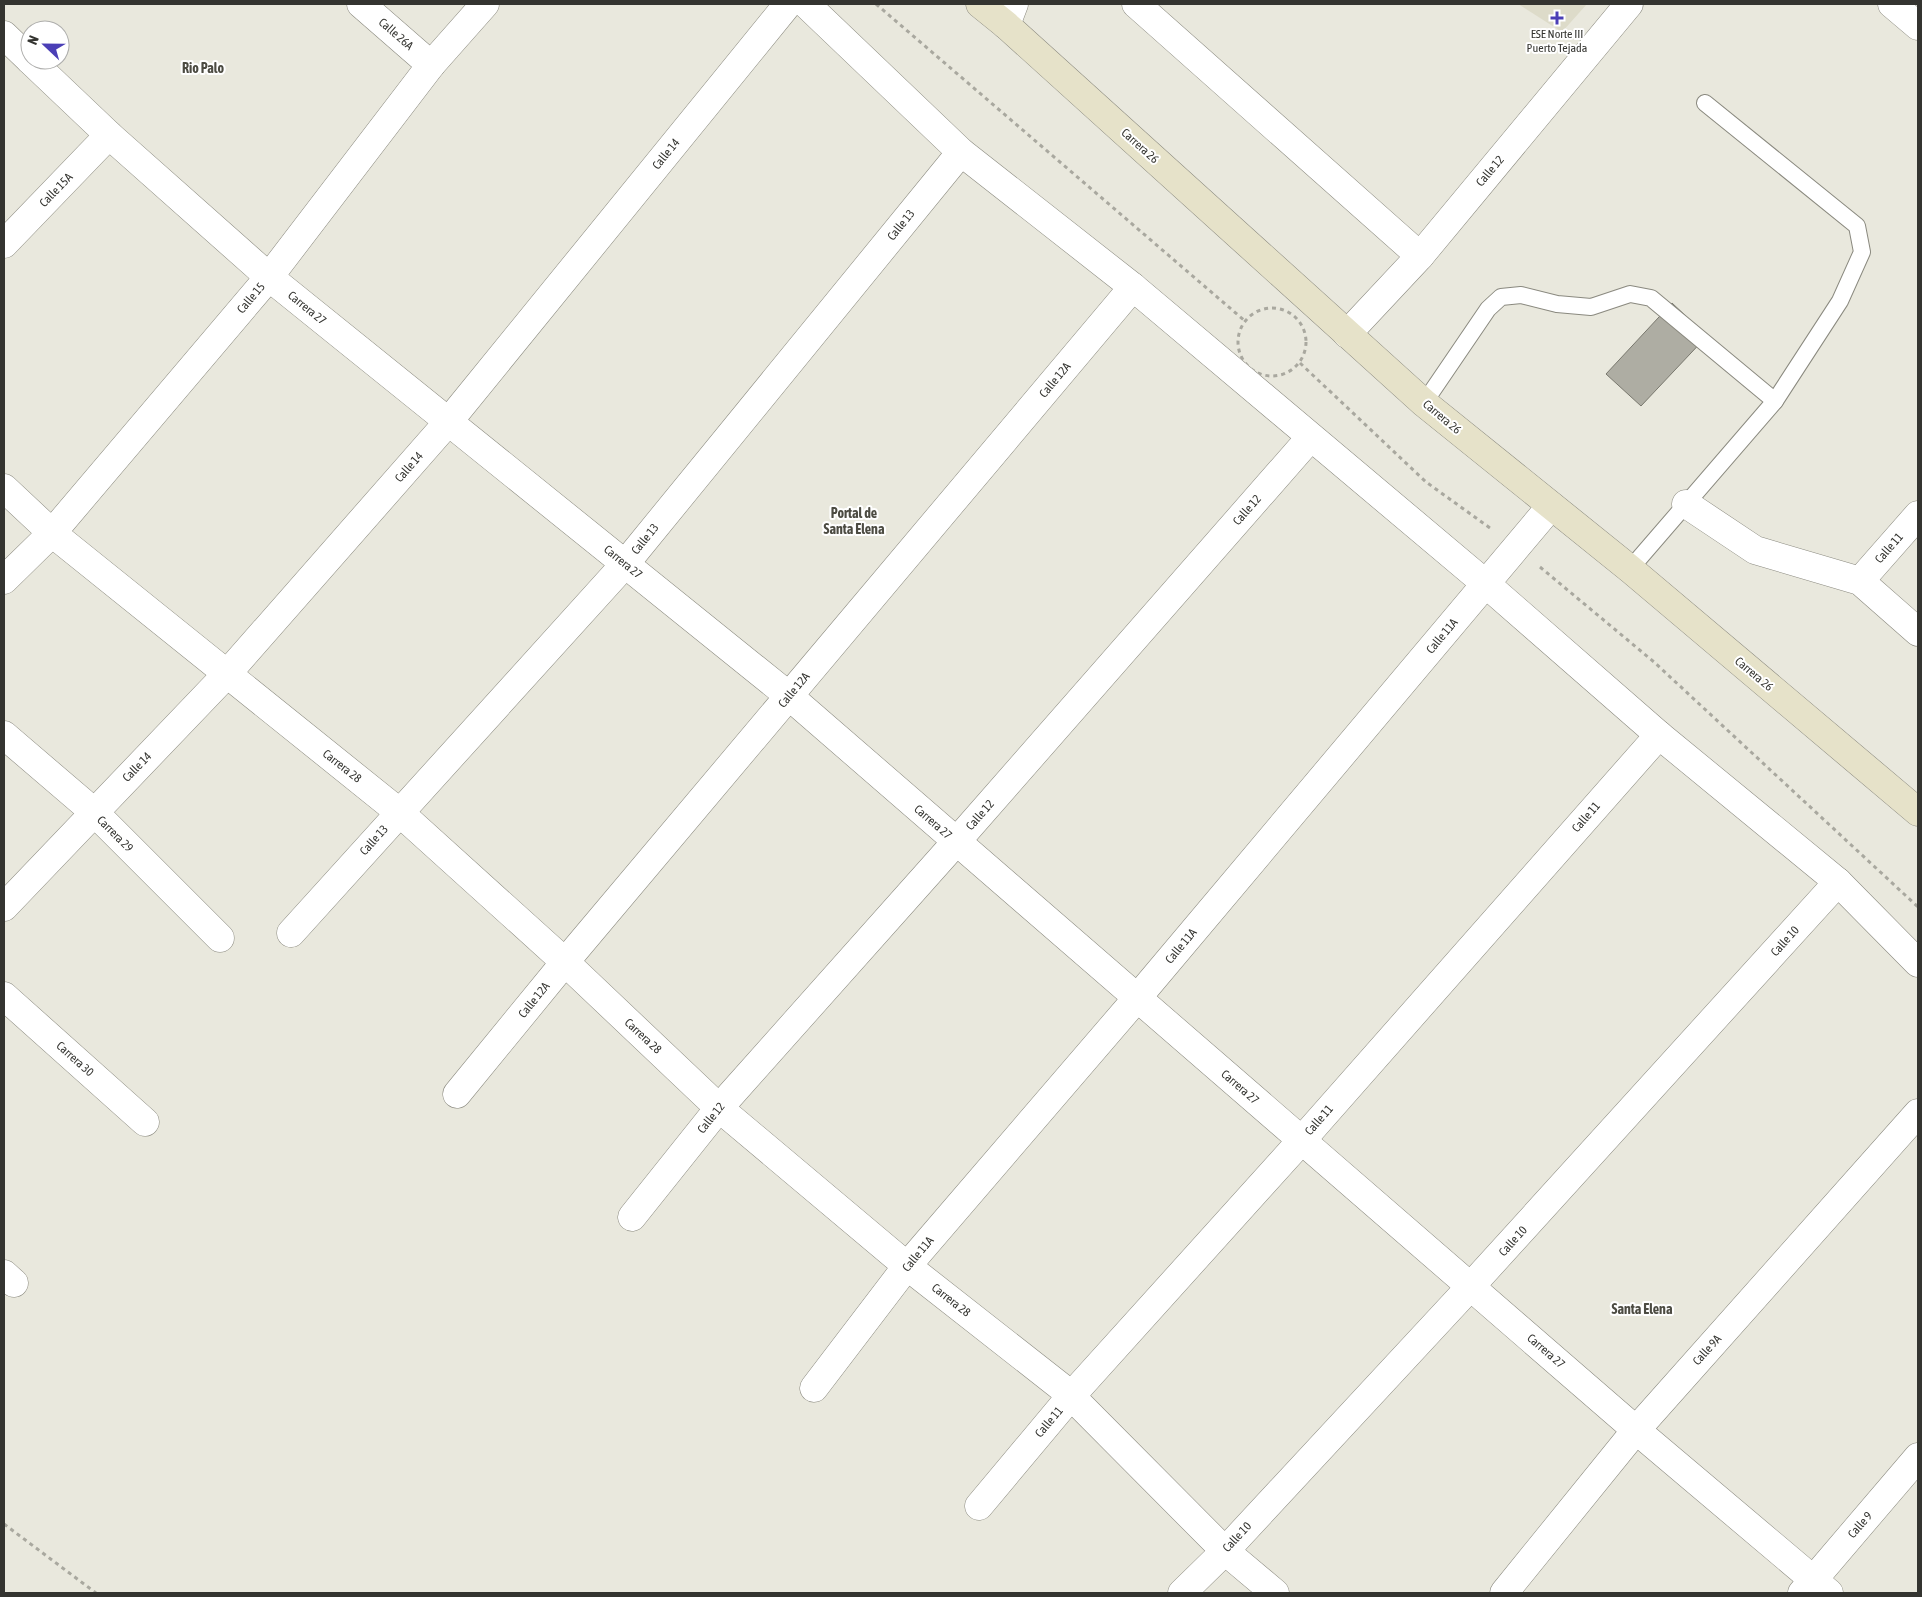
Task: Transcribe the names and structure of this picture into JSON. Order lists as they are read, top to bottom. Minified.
{"streets":{"main road":["Carrera 26"],"street":["Calle 26A","Calle 14","Calle 12","Calle 15A","Calle 13","Calle 15","Carrera 27","Calle 12A","Calle 11","Calle 11A","Carrera 28","Carrera 29","Calle 10","Carrera 30","Calle 9A","Calle 9"]},"crossings":[["Calle 26A","Calle 15"],["Carrera 26","Calle 12"],["Carrera 26","Calle 11A"],["Calle 14","Carrera 27"],["Calle 14","Carrera 28"],["Calle 14","Carrera 29"],["Calle 12","Carrera 27"],["Calle 12","Carrera 28"],["Calle 15A","Carrera 27"],["Calle 13","Carrera 27"],["Calle 13","Carrera 28"],["Calle 15","Carrera 27"],["Calle 15","Carrera 28"],["Carrera 27","Calle 12A"],["Carrera 27","Calle 11"],["Carrera 27","Calle 11A"],["Carrera 27","Calle 10"],["Carrera 27","Calle 9A"],["Carrera 27","Calle 9"],["Calle 12A","Carrera 28"],["Calle 11","Carrera 28"],["Calle 11A","Carrera 28"],["Carrera 28","Calle 10"]],"districts":["Rio Palo","Portal de Santa Elena","Santa Elena"],"places":{"health":["ESE Norte III Puerto Tejada"]},"north":"left"}
